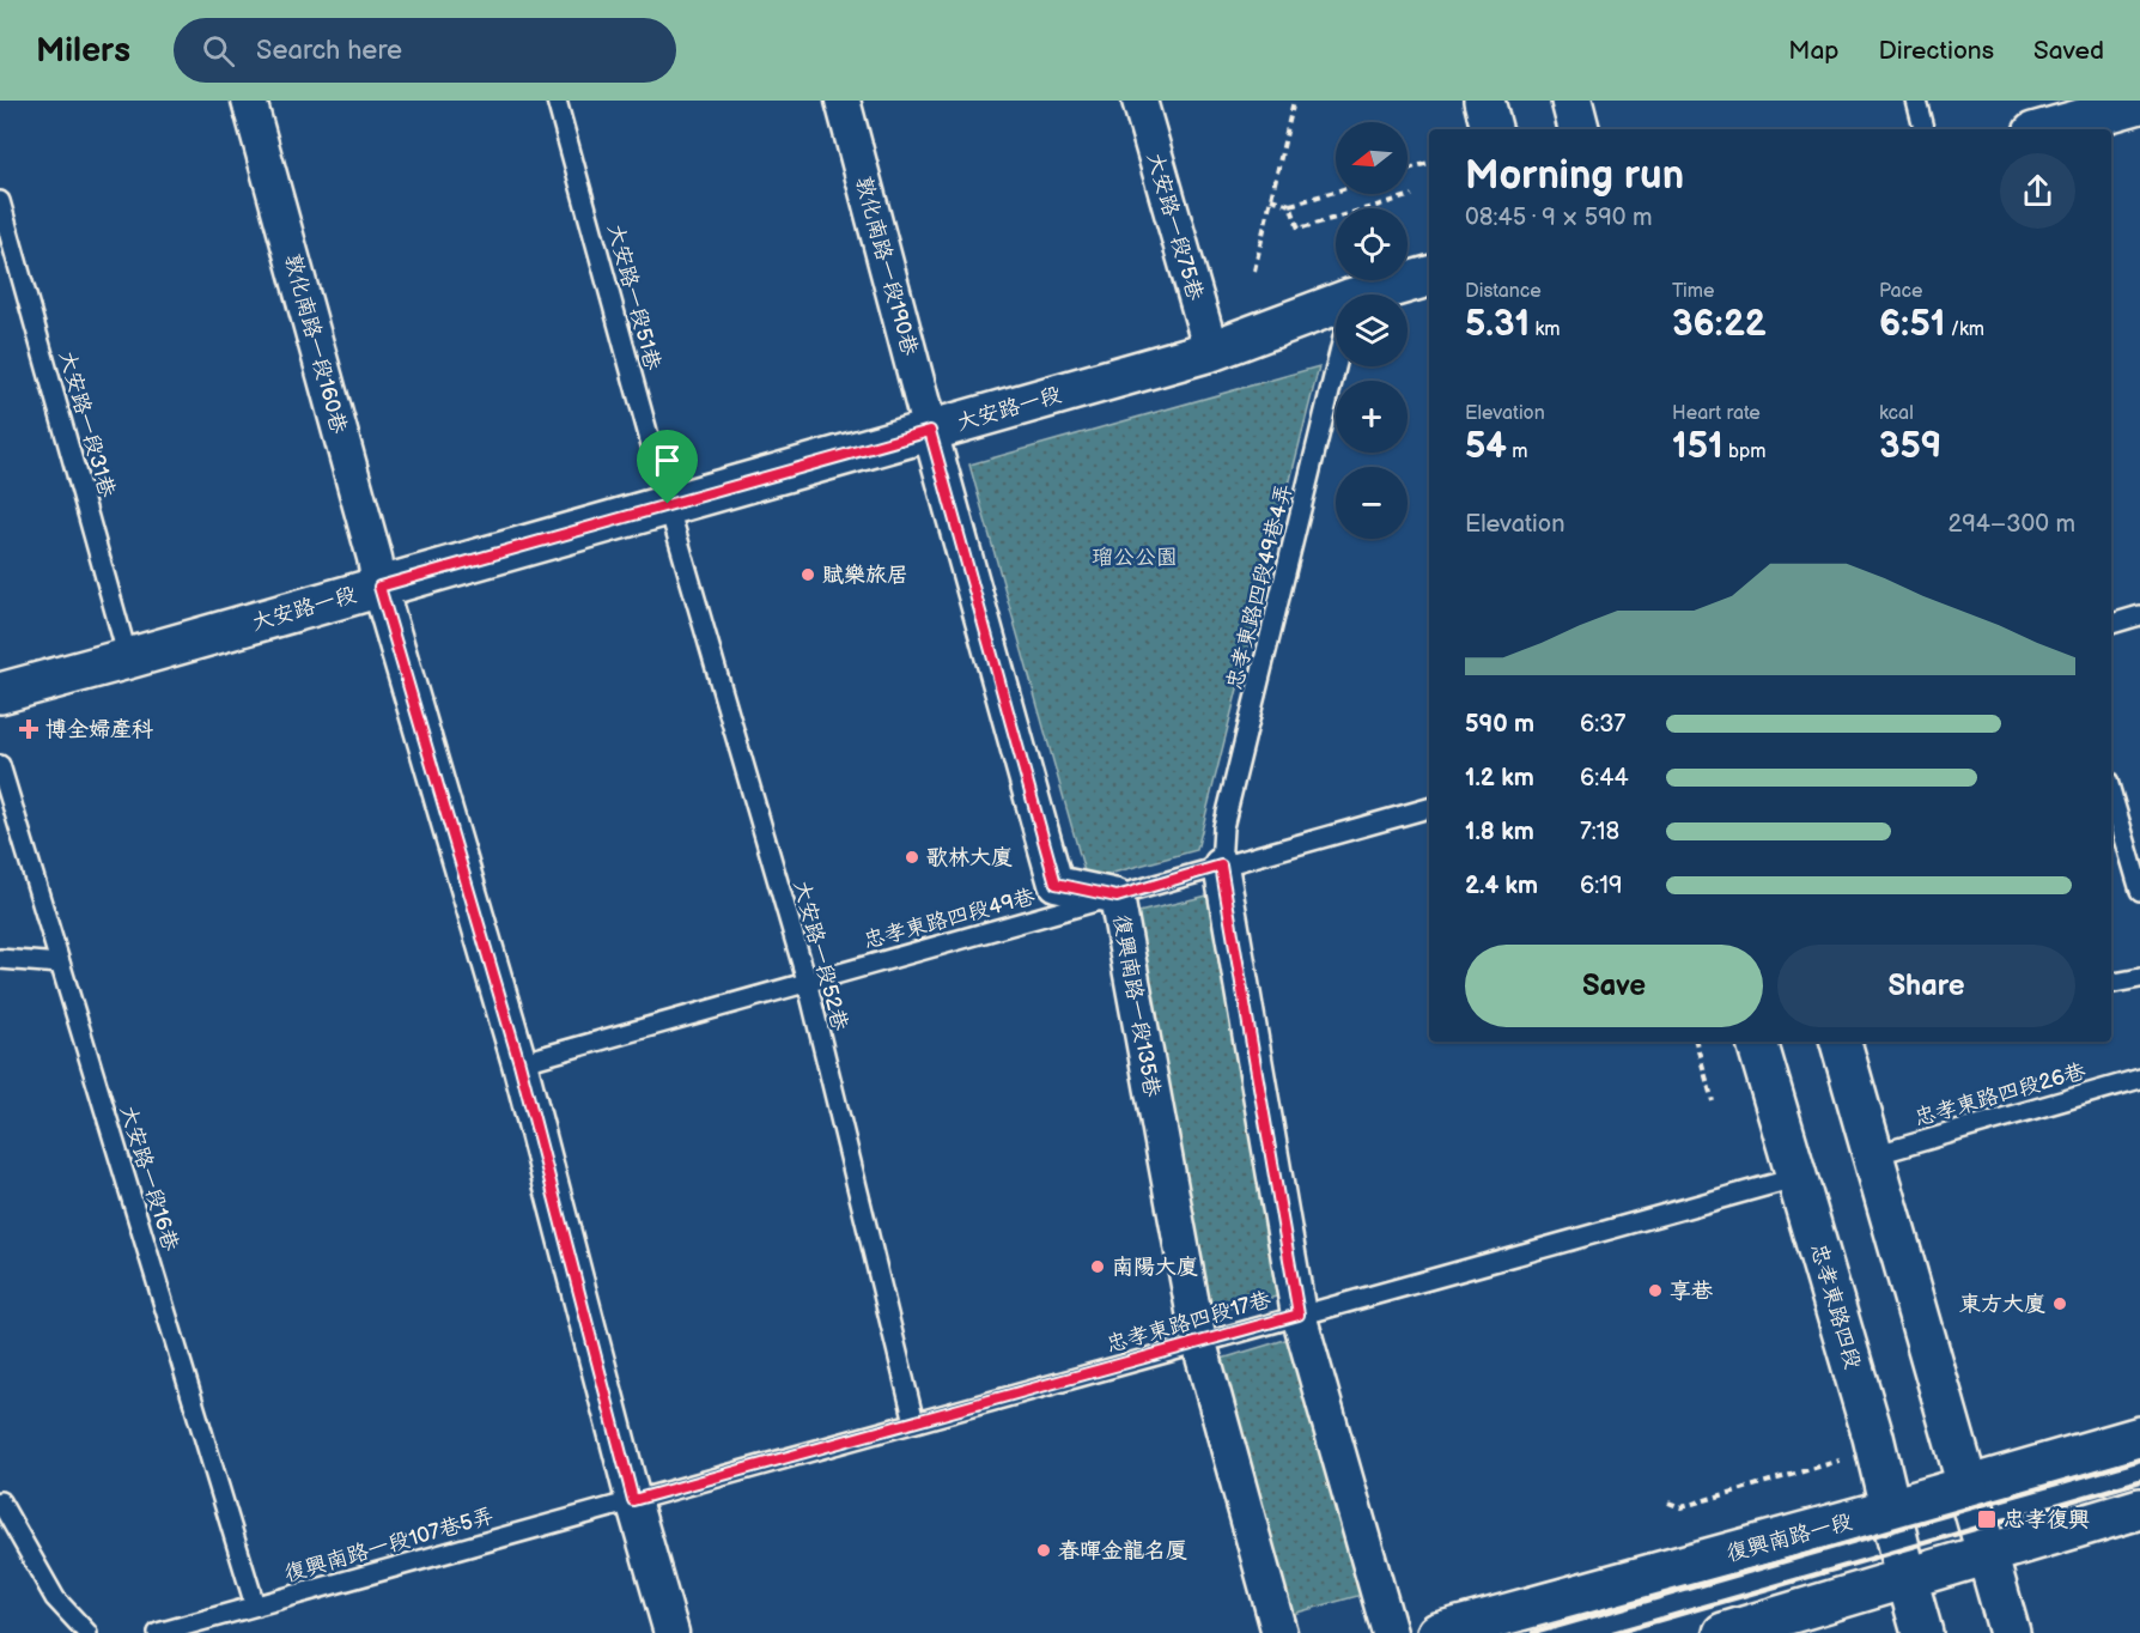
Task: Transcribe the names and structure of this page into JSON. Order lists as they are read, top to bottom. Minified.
{"streets":{"main road":["大安路一段","忠孝東路四段","復興南路一段"],"street":["大安路一段75巷","敦化南路一段190巷","敦化南路一段160巷","復興南路一段135巷"],"lane":["大安路一段51巷","大安路一段31巷","忠孝東路四段49巷4弄","忠孝東路四段49巷","大安路一段52巷","忠孝東路四段26巷","大安路一段16巷","忠孝東路四段17巷","復興南路一段107巷5弄"]},"crossings":[["大安路一段75巷","大安路一段"],["敦化南路一段190巷","大安路一段"],["敦化南路一段190巷","復興南路一段135巷"],["大安路一段51巷","大安路一段"],["大安路一段51巷","大安路一段52巷"],["敦化南路一段160巷","大安路一段"],["敦化南路一段160巷","忠孝東路四段49巷"],["敦化南路一段160巷","忠孝東路四段17巷"],["敦化南路一段160巷","復興南路一段107巷5弄"],["大安路一段","大安路一段31巷"],["大安路一段","大安路一段52巷"],["大安路一段","復興南路一段135巷"],["忠孝東路四段49巷4弄","忠孝東路四段49巷"],["忠孝東路四段49巷","大安路一段52巷"],["忠孝東路四段49巷","復興南路一段135巷"],["大安路一段52巷","忠孝東路四段17巷"],["復興南路一段135巷","忠孝東路四段17巷"],["大安路一段16巷","復興南路一段107巷5弄"],["忠孝東路四段","忠孝東路四段17巷"],["忠孝東路四段","復興南路一段"],["忠孝東路四段17巷","復興南路一段107巷5弄"]],"parks":["瑠公公園"],"places":{"other":["賦樂旅居","歌林大廈","南陽大廈","享巷","東方大廈","春暉金龍名厦"],"health":["博全婦產科"],"transit":["忠孝復興"]},"north":"left","page":{"header":"Milers","search":"Search here","nav":["Map","Directions","Saved"],"map_buttons":["+","−"],"heading":["Morning run","08:45 · 9 × 590 m"],"stats":[["Distance","5.31 km"],["Time","36:22"],["Pace","6:51 /km"],["Elevation","54 m"],["Heart rate","151 bpm"],["kcal","359"]],"chart":["Elevation","294–300 m"],"list":[{"name":"590 m","note":"6:37"},{"name":"1.2 km","note":"6:44"},{"name":"1.8 km","note":"7:18"},{"name":"2.4 km","note":"6:19"}],"buttons":["Save","Share"]}}
